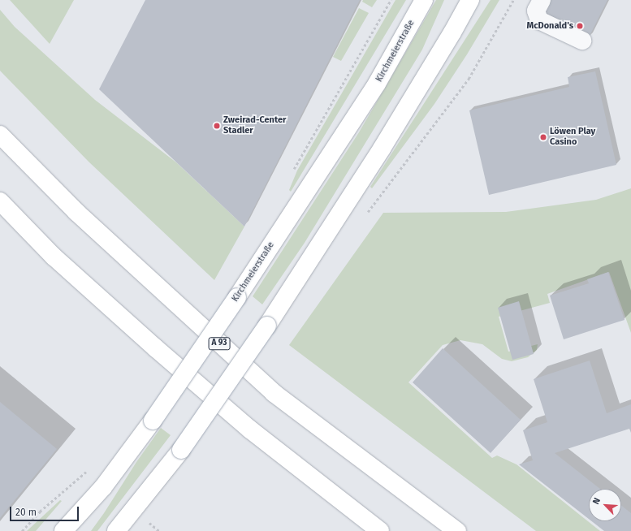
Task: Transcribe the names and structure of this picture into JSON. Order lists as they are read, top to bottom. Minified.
{"streets":{"main road":["Kirchmeierstraße","A 93"]},"places":["McDonald's","Zweirad-Center Stadler","Löwen Play Casino"],"scale_bar":"20 m","north":"top left"}
